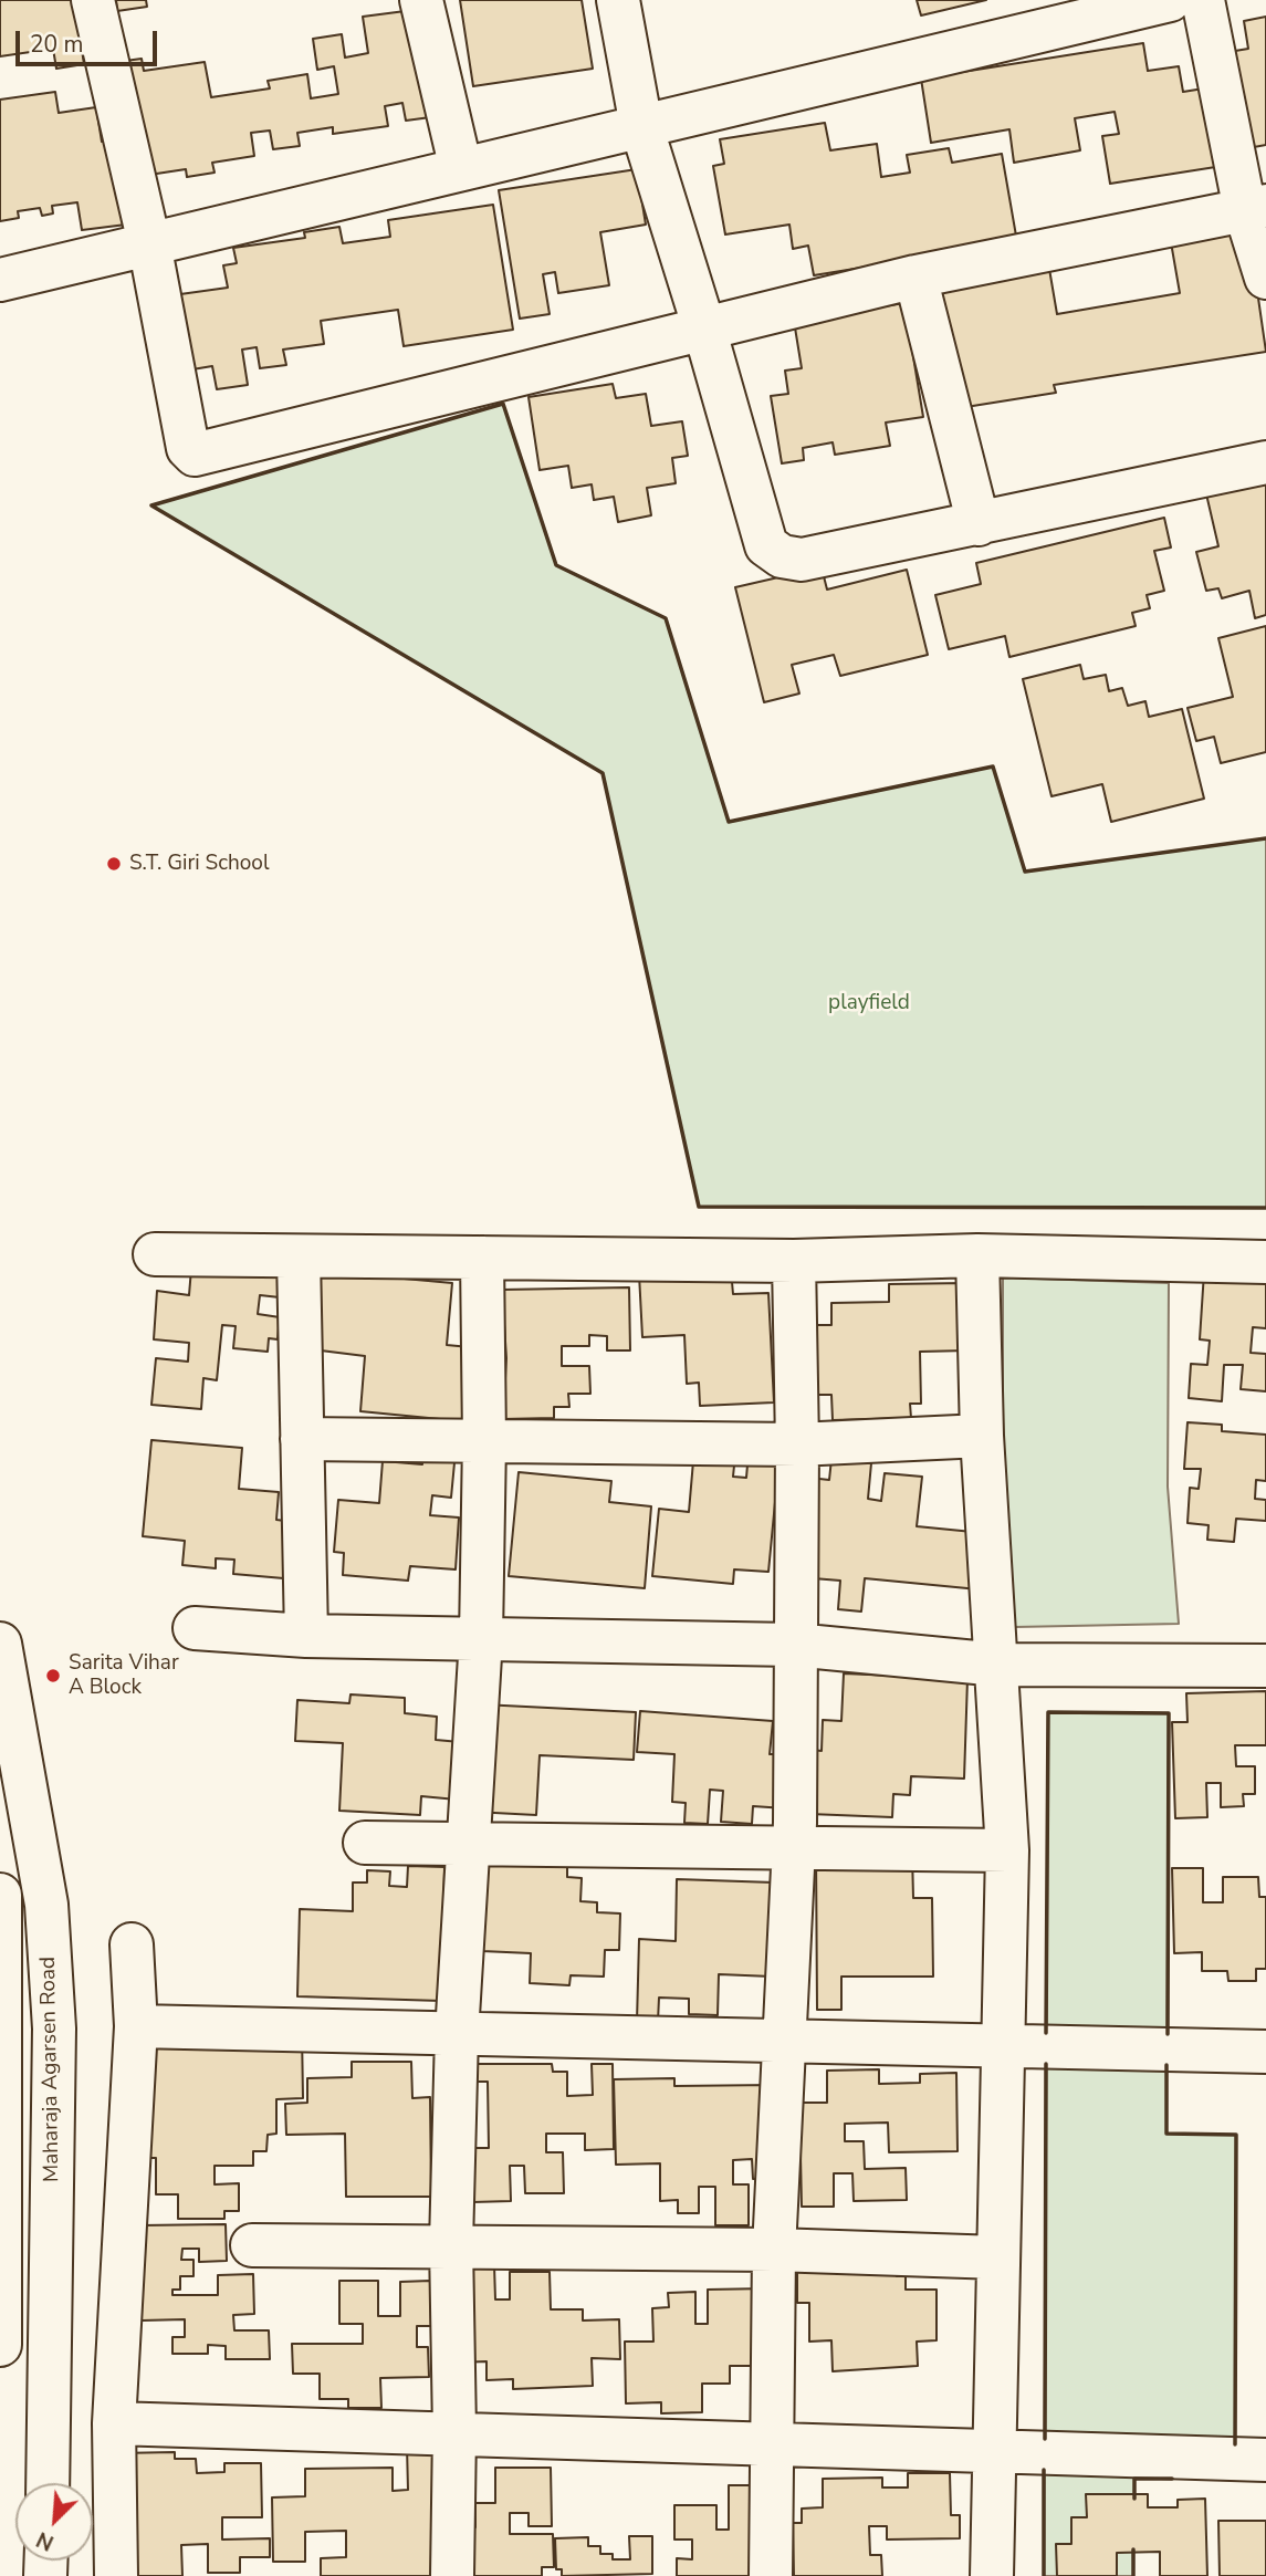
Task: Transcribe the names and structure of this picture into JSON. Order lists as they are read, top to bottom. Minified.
{"streets":{"street":["Maharaja Agarsen Road"]},"parks":["playfield"],"places":["S.T. Giri School","Sarita Vihar A Block"],"scale_bar":"20 m","north":"bottom left"}
